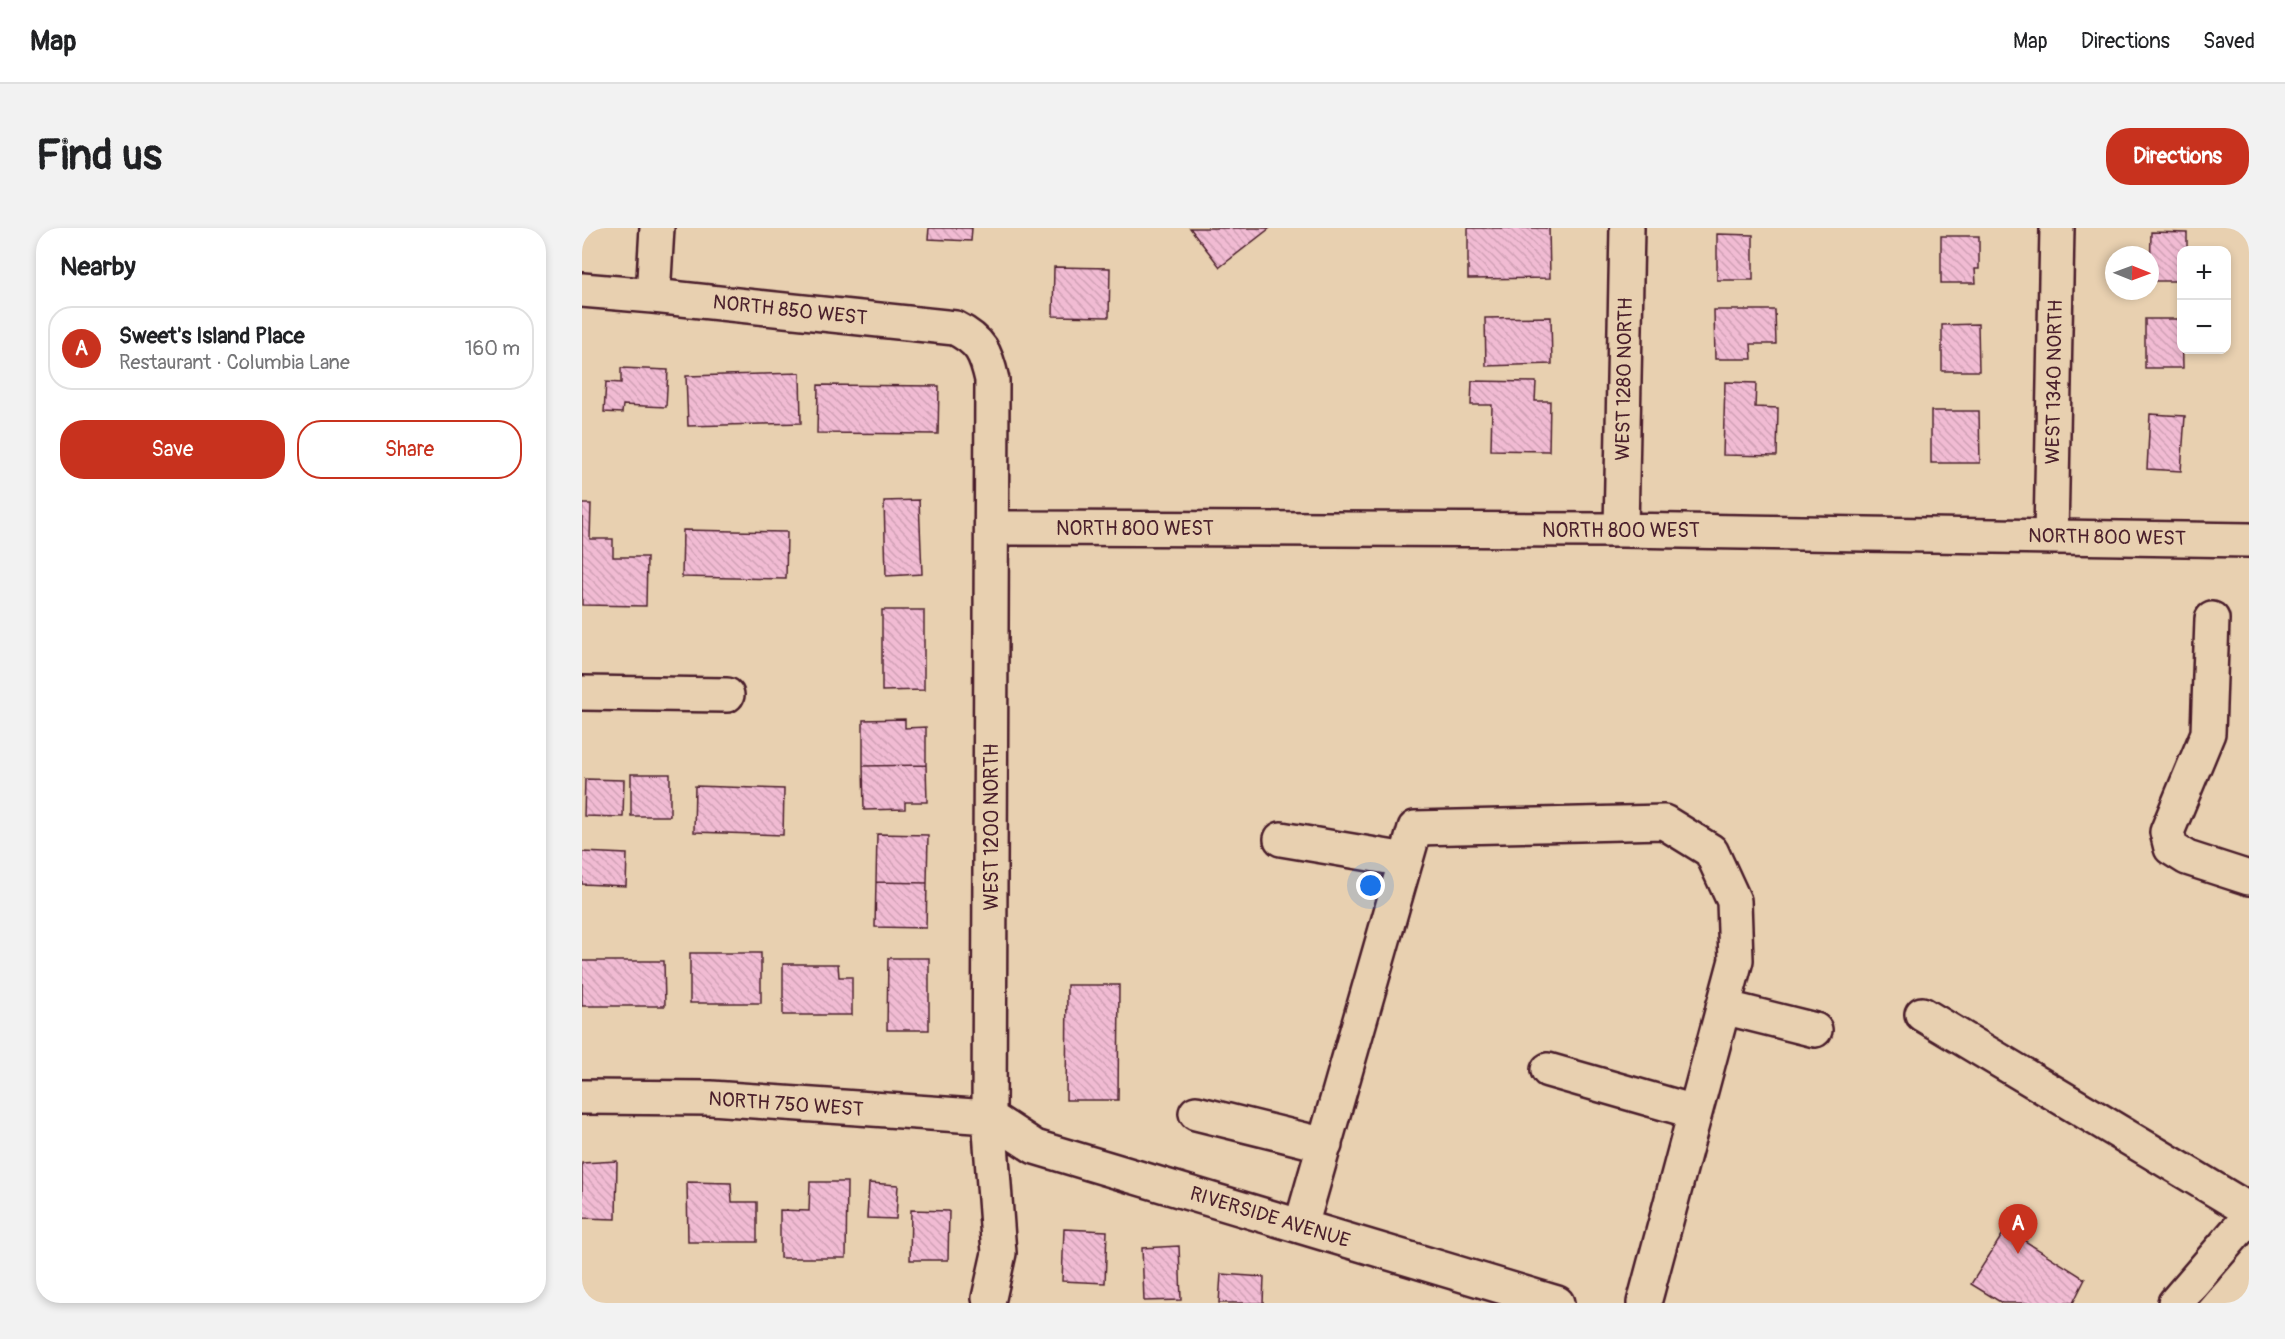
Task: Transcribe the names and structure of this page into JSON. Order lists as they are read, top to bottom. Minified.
{"streets":{"street":["NORTH 850 WEST","WEST 1280 NORTH","WEST 1340 NORTH","NORTH 800 WEST","WEST 1200 NORTH","NORTH 750 WEST","RIVERSIDE AVENUE"]},"crossings":[["NORTH 850 WEST","WEST 1200 NORTH"],["WEST 1280 NORTH","NORTH 800 WEST"],["WEST 1340 NORTH","NORTH 800 WEST"],["NORTH 800 WEST","WEST 1200 NORTH"],["WEST 1200 NORTH","NORTH 750 WEST"],["WEST 1200 NORTH","RIVERSIDE AVENUE"],["NORTH 750 WEST","RIVERSIDE AVENUE"]],"north":"right","page":{"header":"Map","nav":["Map","Directions","Saved"],"buttons":["Directions",["Save","Share"]],"title":"Find us","heading":"Nearby","map_buttons":["+","−"],"list":[{"mark":"A","name":"Sweet's Island Place","note":"Restaurant · Columbia Lane","value":"160 m"}],"pins":"A"}}
